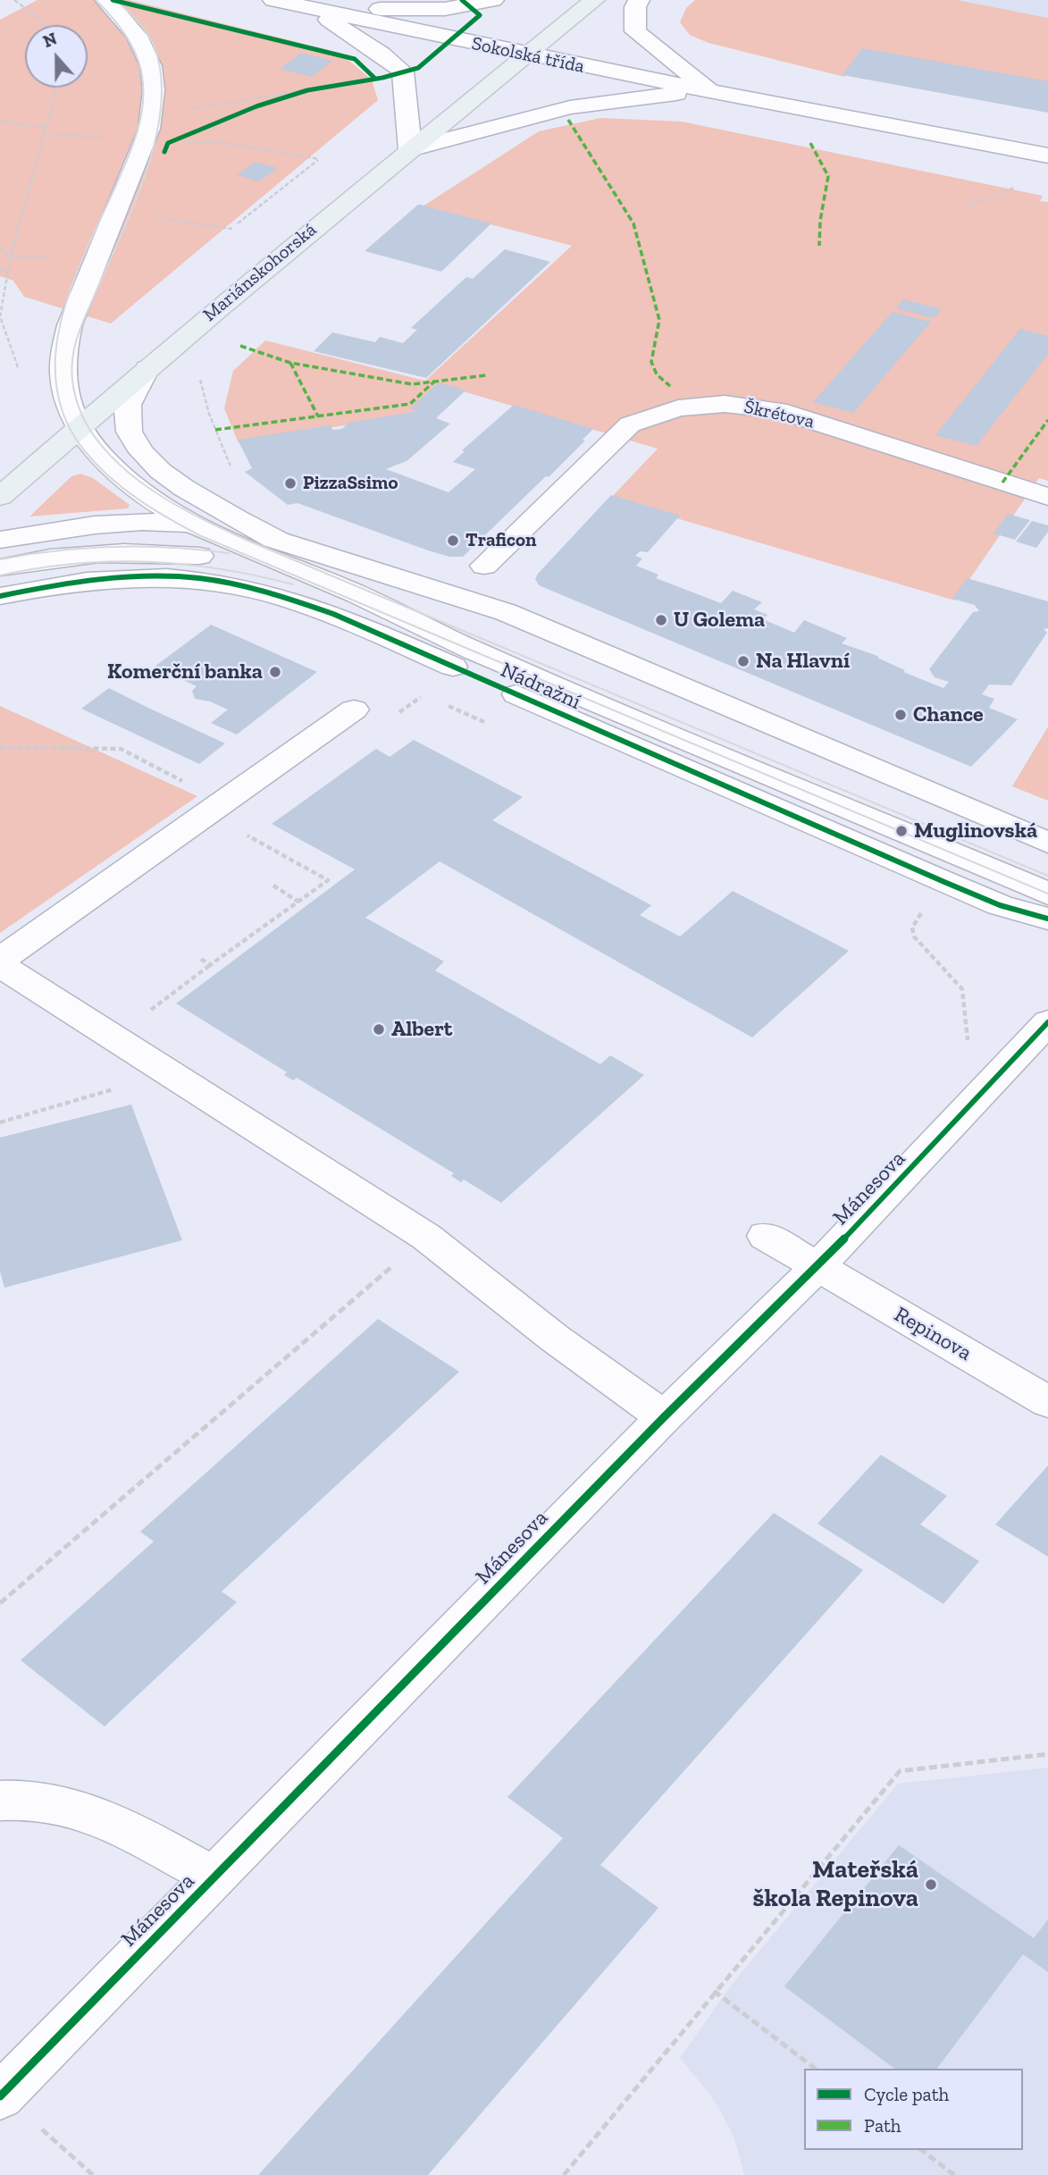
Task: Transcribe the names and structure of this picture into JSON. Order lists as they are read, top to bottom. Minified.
{"streets":{"main road":["Mariánskohorská"],"street":["Sokolská třída","Škrétova","Nádražní","Mánesova","Repinova"]},"crossings":[["Sokolská třída","Mariánskohorská"],["Mánesova","Repinova"]],"places":["PizzaSsimo","Traficon","U Golema","Na Hlavní","Komerční banka","Chance","Muglinovská","Albert","Mateřská škola Repinova"],"legend":["Cycle path","Path"],"north":"top"}
